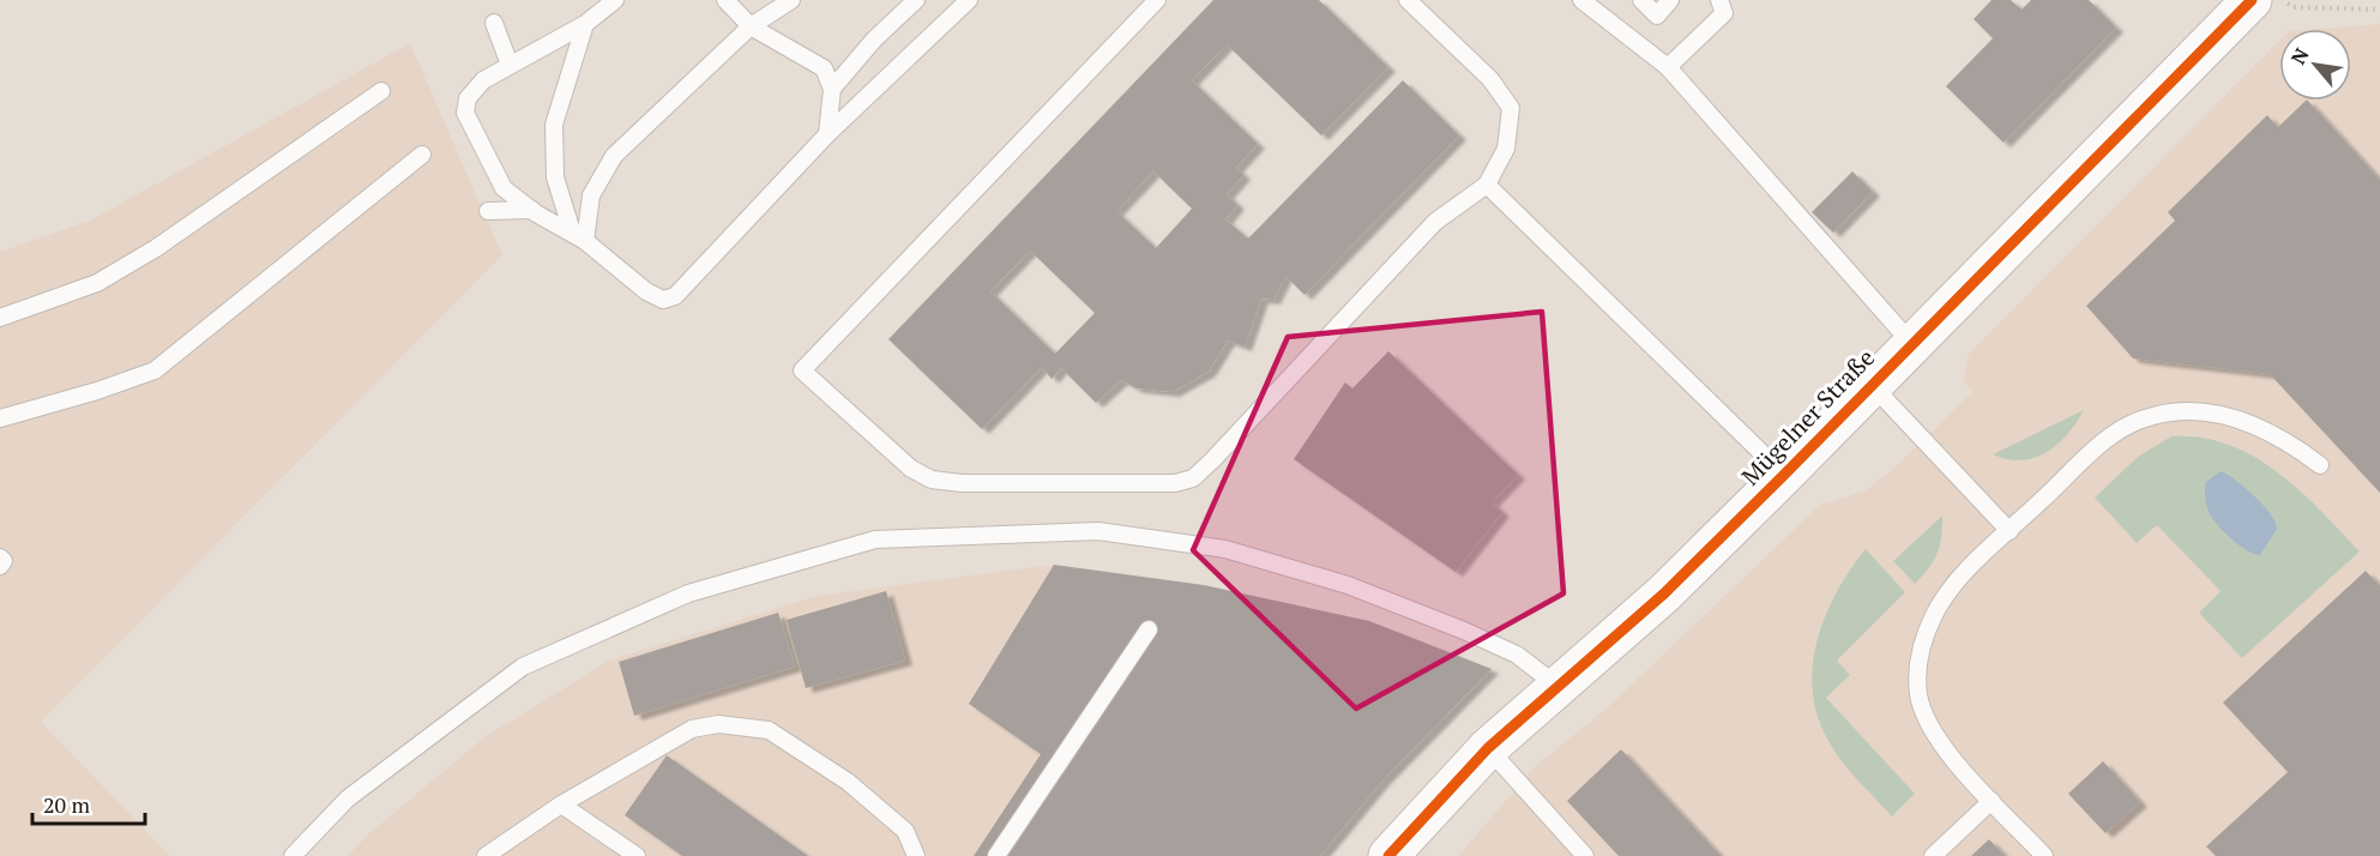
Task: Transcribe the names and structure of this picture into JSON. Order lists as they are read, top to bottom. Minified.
{"streets":{"street":["Mügelner Straße"]},"scale_bar":"20 m","north":"top left"}
